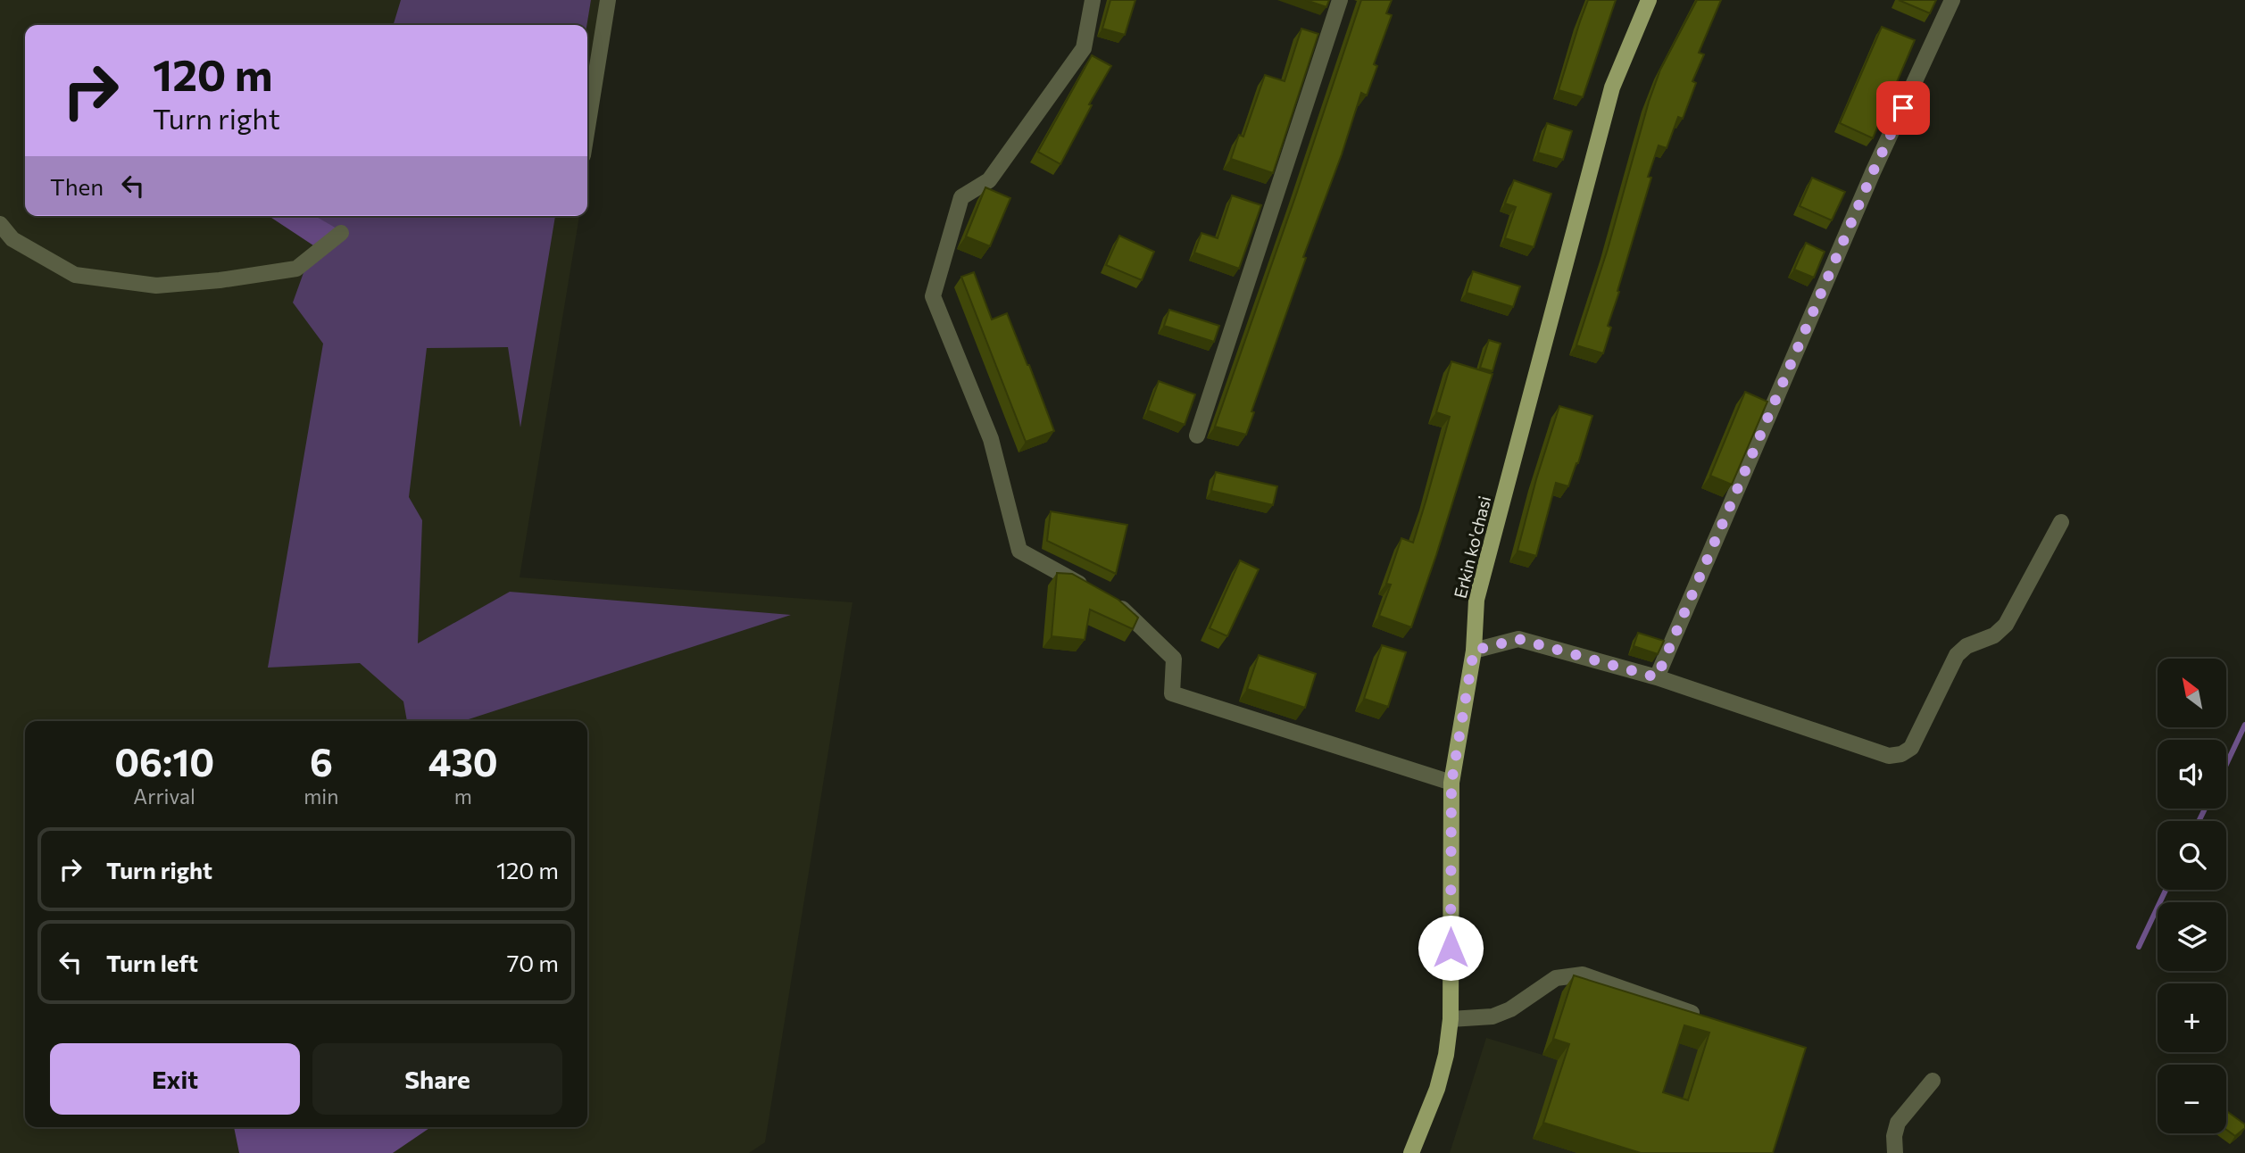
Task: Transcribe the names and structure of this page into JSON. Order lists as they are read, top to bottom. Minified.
{"streets":{"main road":["Erkin ko'chasi"]},"north":"top left","page":{"turn":["120 m","Turn right"],"then":"Then","map_buttons":["+","−"],"eta":["06:10","Arrival","6","min","430","m"],"list":[{"name":"Turn right","value":"120 m"},{"name":"Turn left","value":"70 m"}],"buttons":["Exit","Share"]}}
